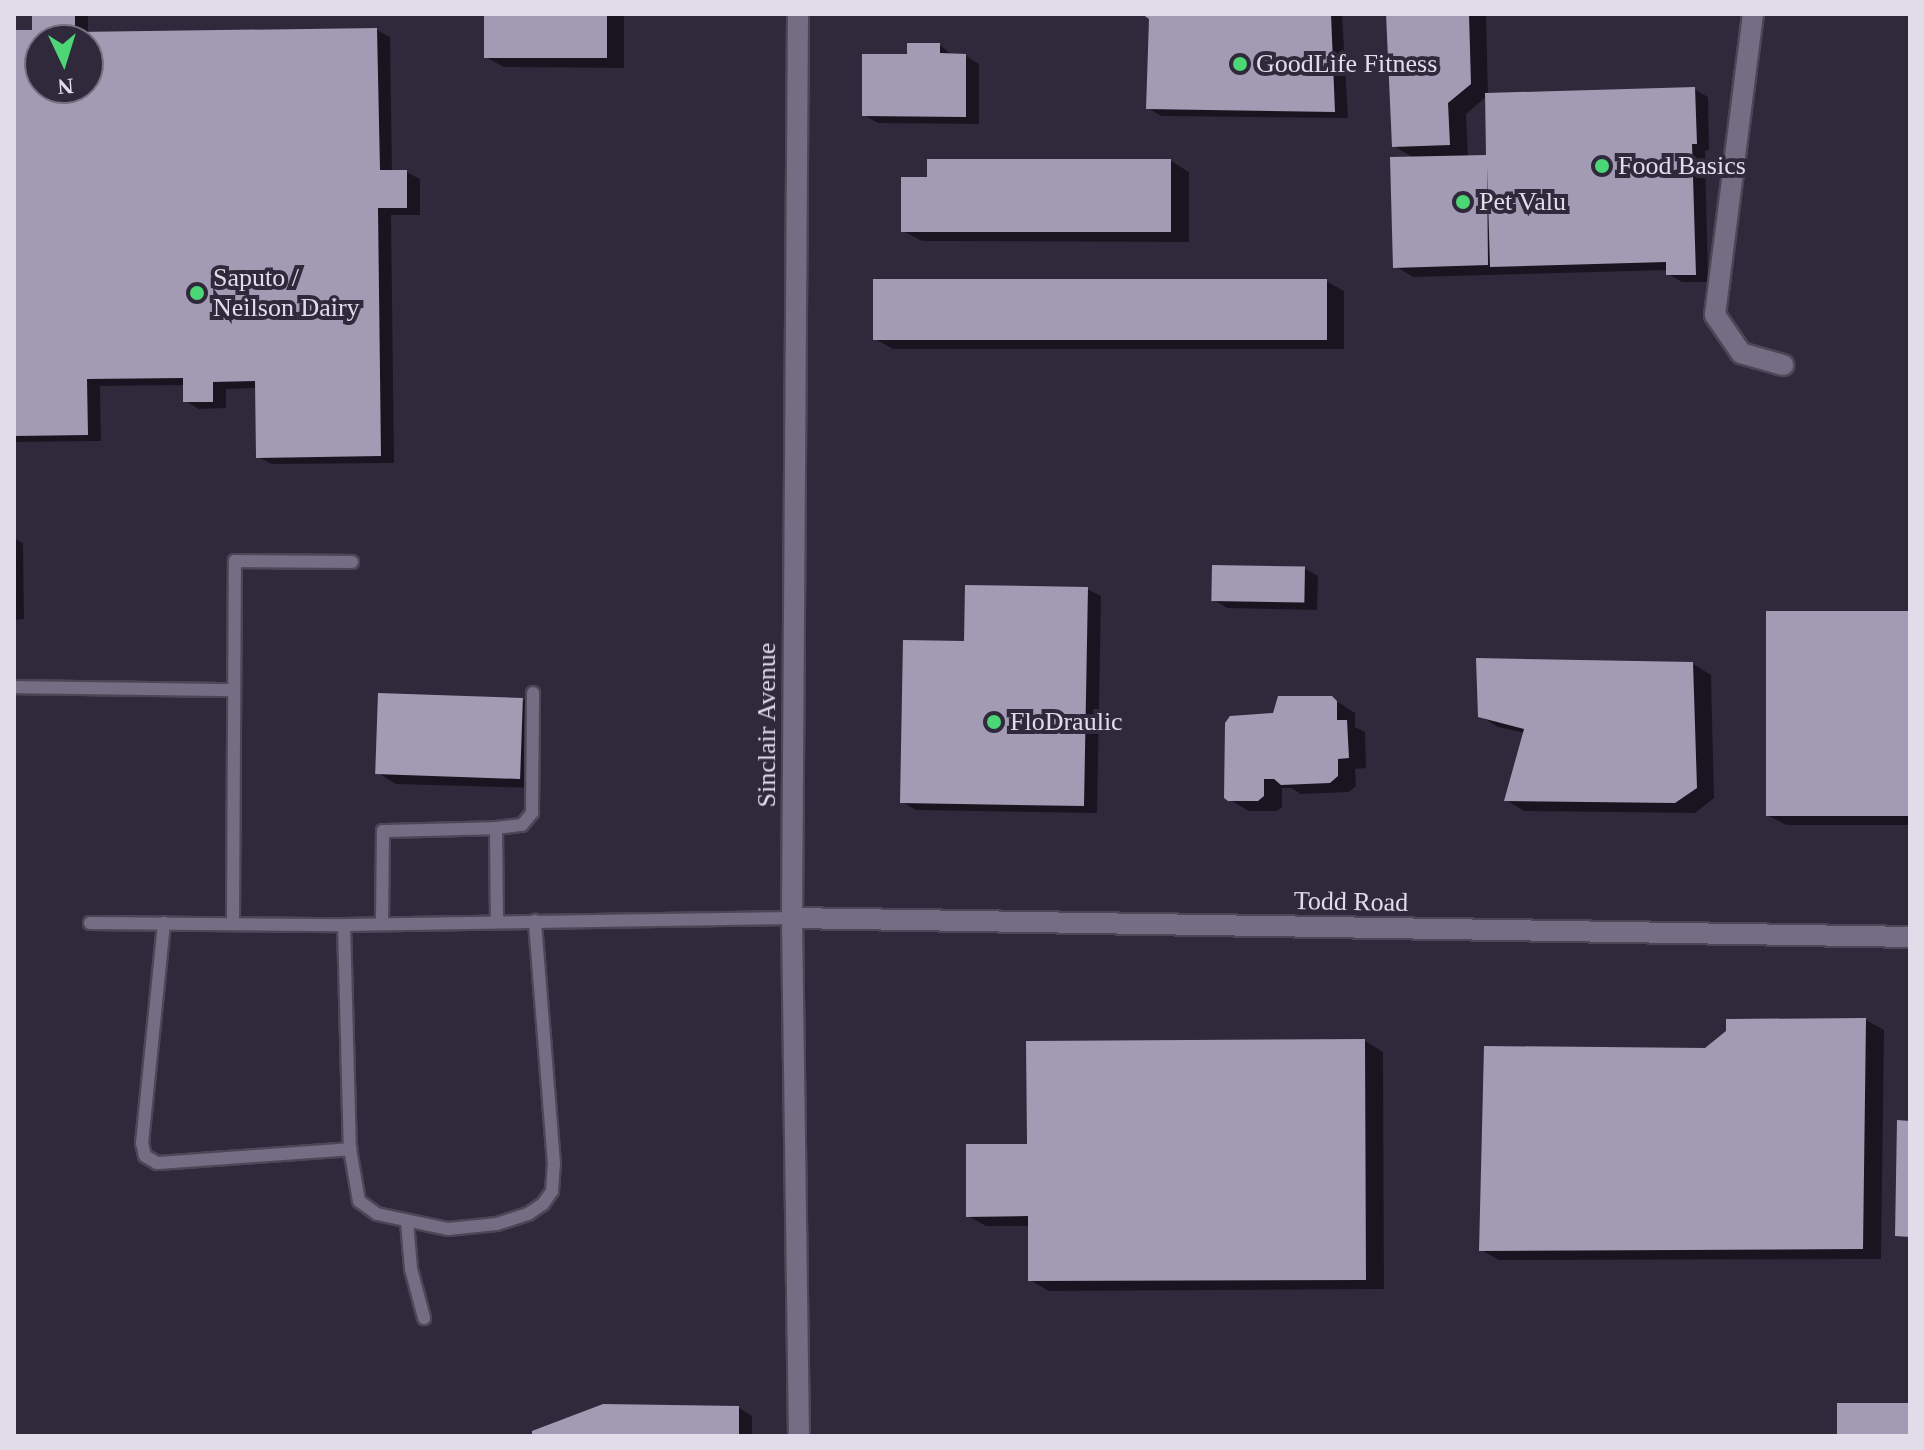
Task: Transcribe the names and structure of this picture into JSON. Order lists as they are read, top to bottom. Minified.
{"streets":{"street":["Sinclair Avenue","Todd Road"]},"crossings":[["Sinclair Avenue","Todd Road"]],"places":["GoodLife Fitness","Food Basics","Pet Valu","Saputo / Neilson Dairy","FloDraulic"],"north":"bottom"}
